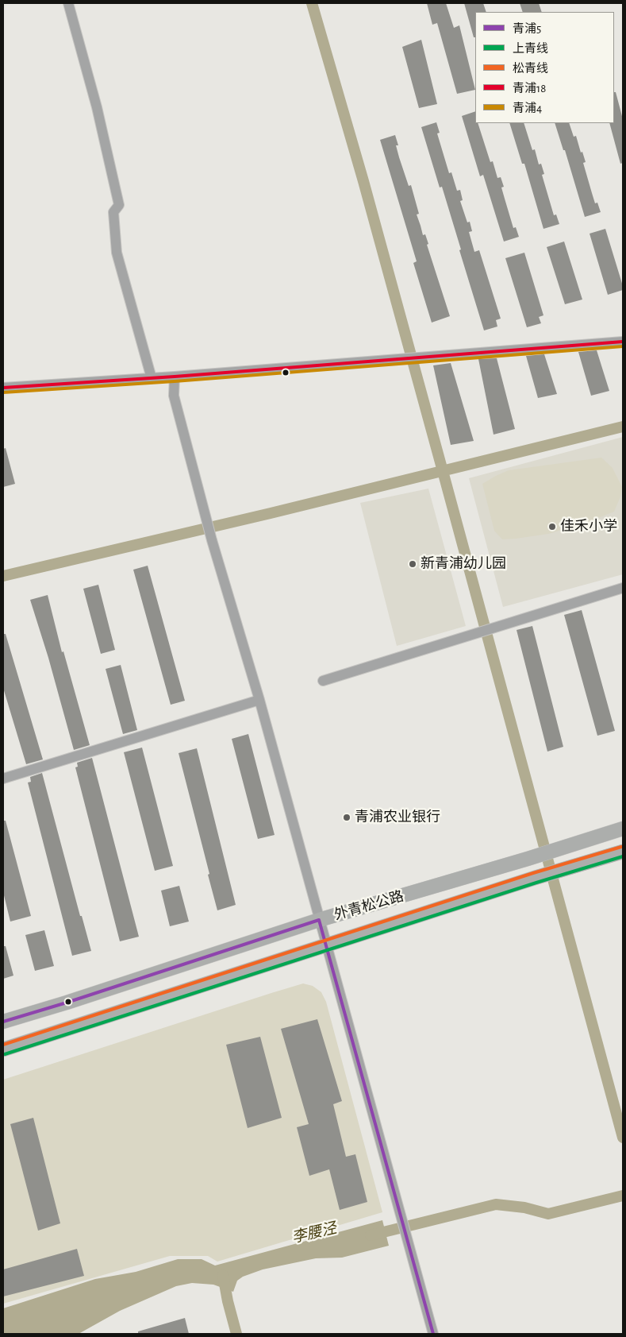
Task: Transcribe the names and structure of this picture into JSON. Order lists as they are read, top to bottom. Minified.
{"streets":{"main road":["外青松公路"]},"water":["李腰泾"],"places":["佳禾小学","新青浦幼儿园","青浦农业银行"],"lines":["transit line 青浦18","transit line 青浦4","transit line 松青线","transit line 上青线","transit line 青浦5"],"legend":["青浦5","上青线","松青线","青浦18","青浦4"]}
